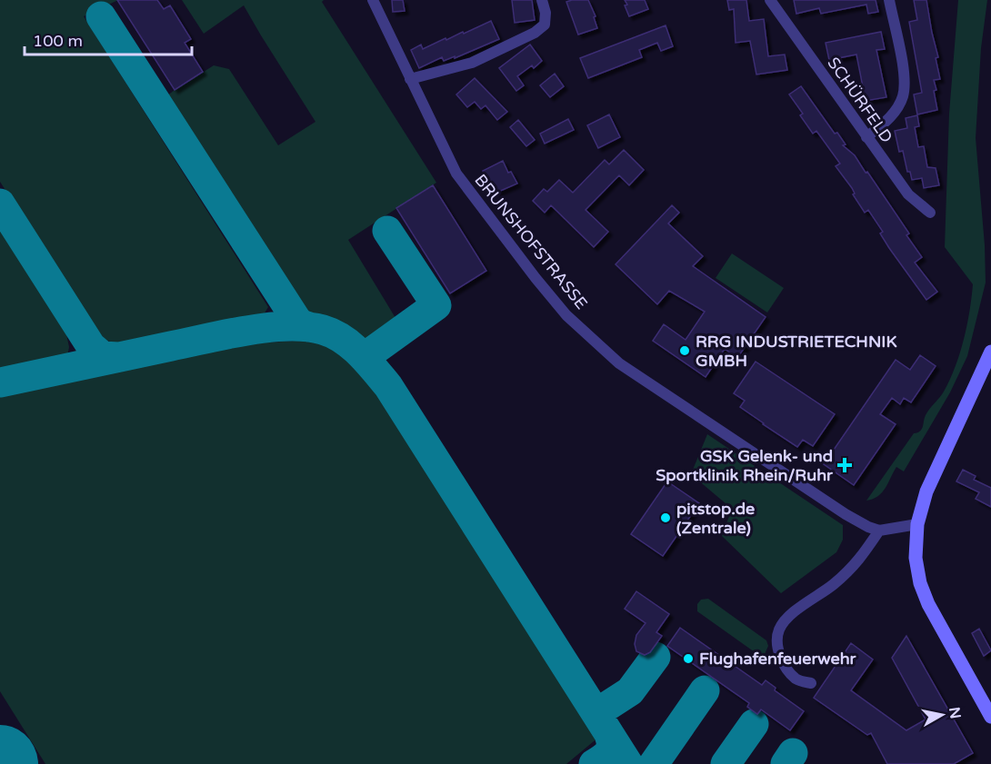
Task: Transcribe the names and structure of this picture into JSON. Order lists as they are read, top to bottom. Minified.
{"streets":{"street":["SCHÜRFELD","BRUNSHOFSTRASSE"]},"places":{"other":["RRG INDUSTRIETECHNIK GMBH","pitstop.de (Zentrale)","Flughafenfeuerwehr"],"health":["GSK Gelenk- und Sportklinik Rhein/Ruhr"]},"scale_bar":"100 m","north":"right"}
